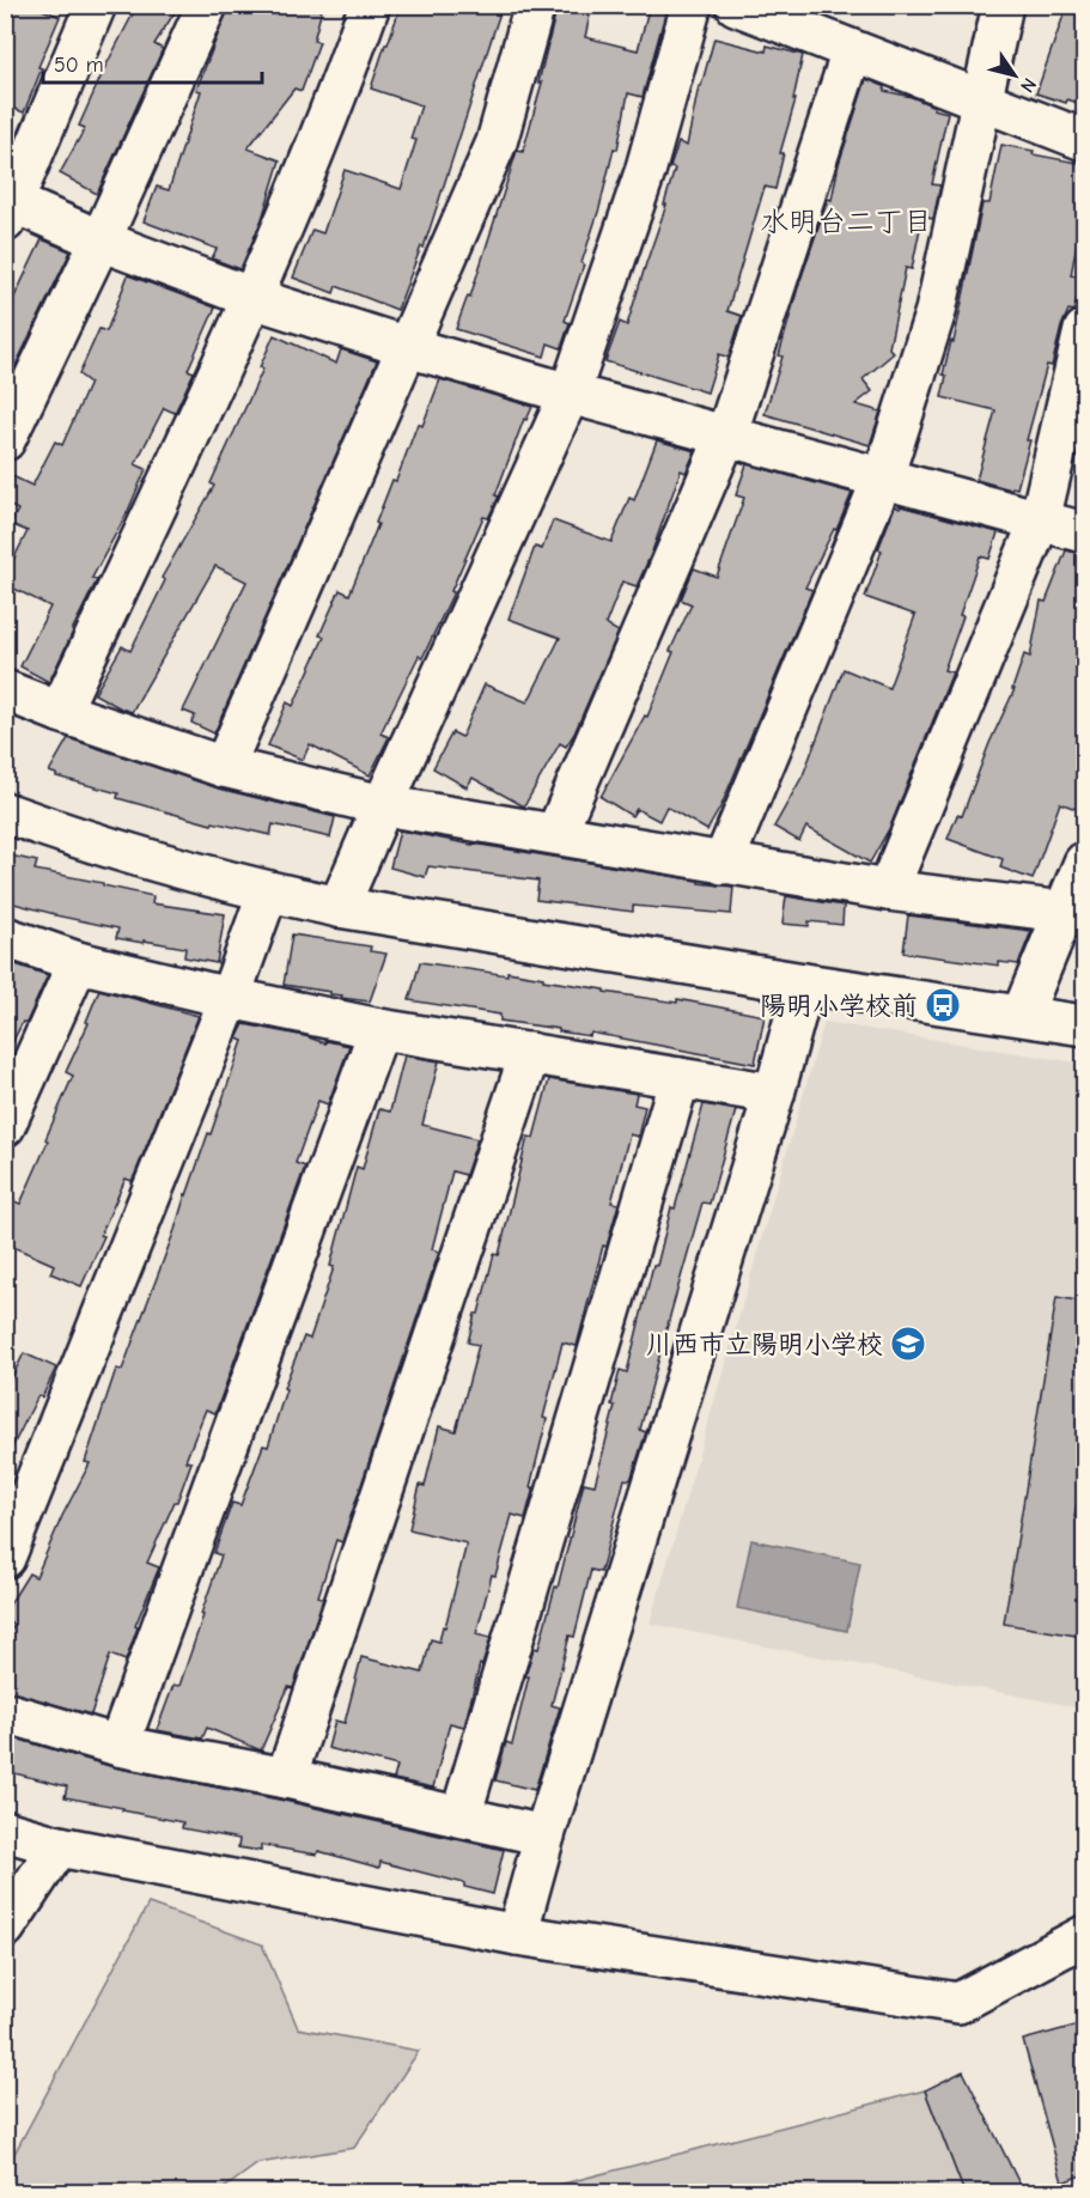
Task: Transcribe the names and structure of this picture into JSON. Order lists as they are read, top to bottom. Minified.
{"districts":["水明台二丁目"],"places":{"bus stop":["陽明小学校前"],"school or university":["川西市立陽明小学校"]},"scale_bar":"50 m","north":"bottom right"}
